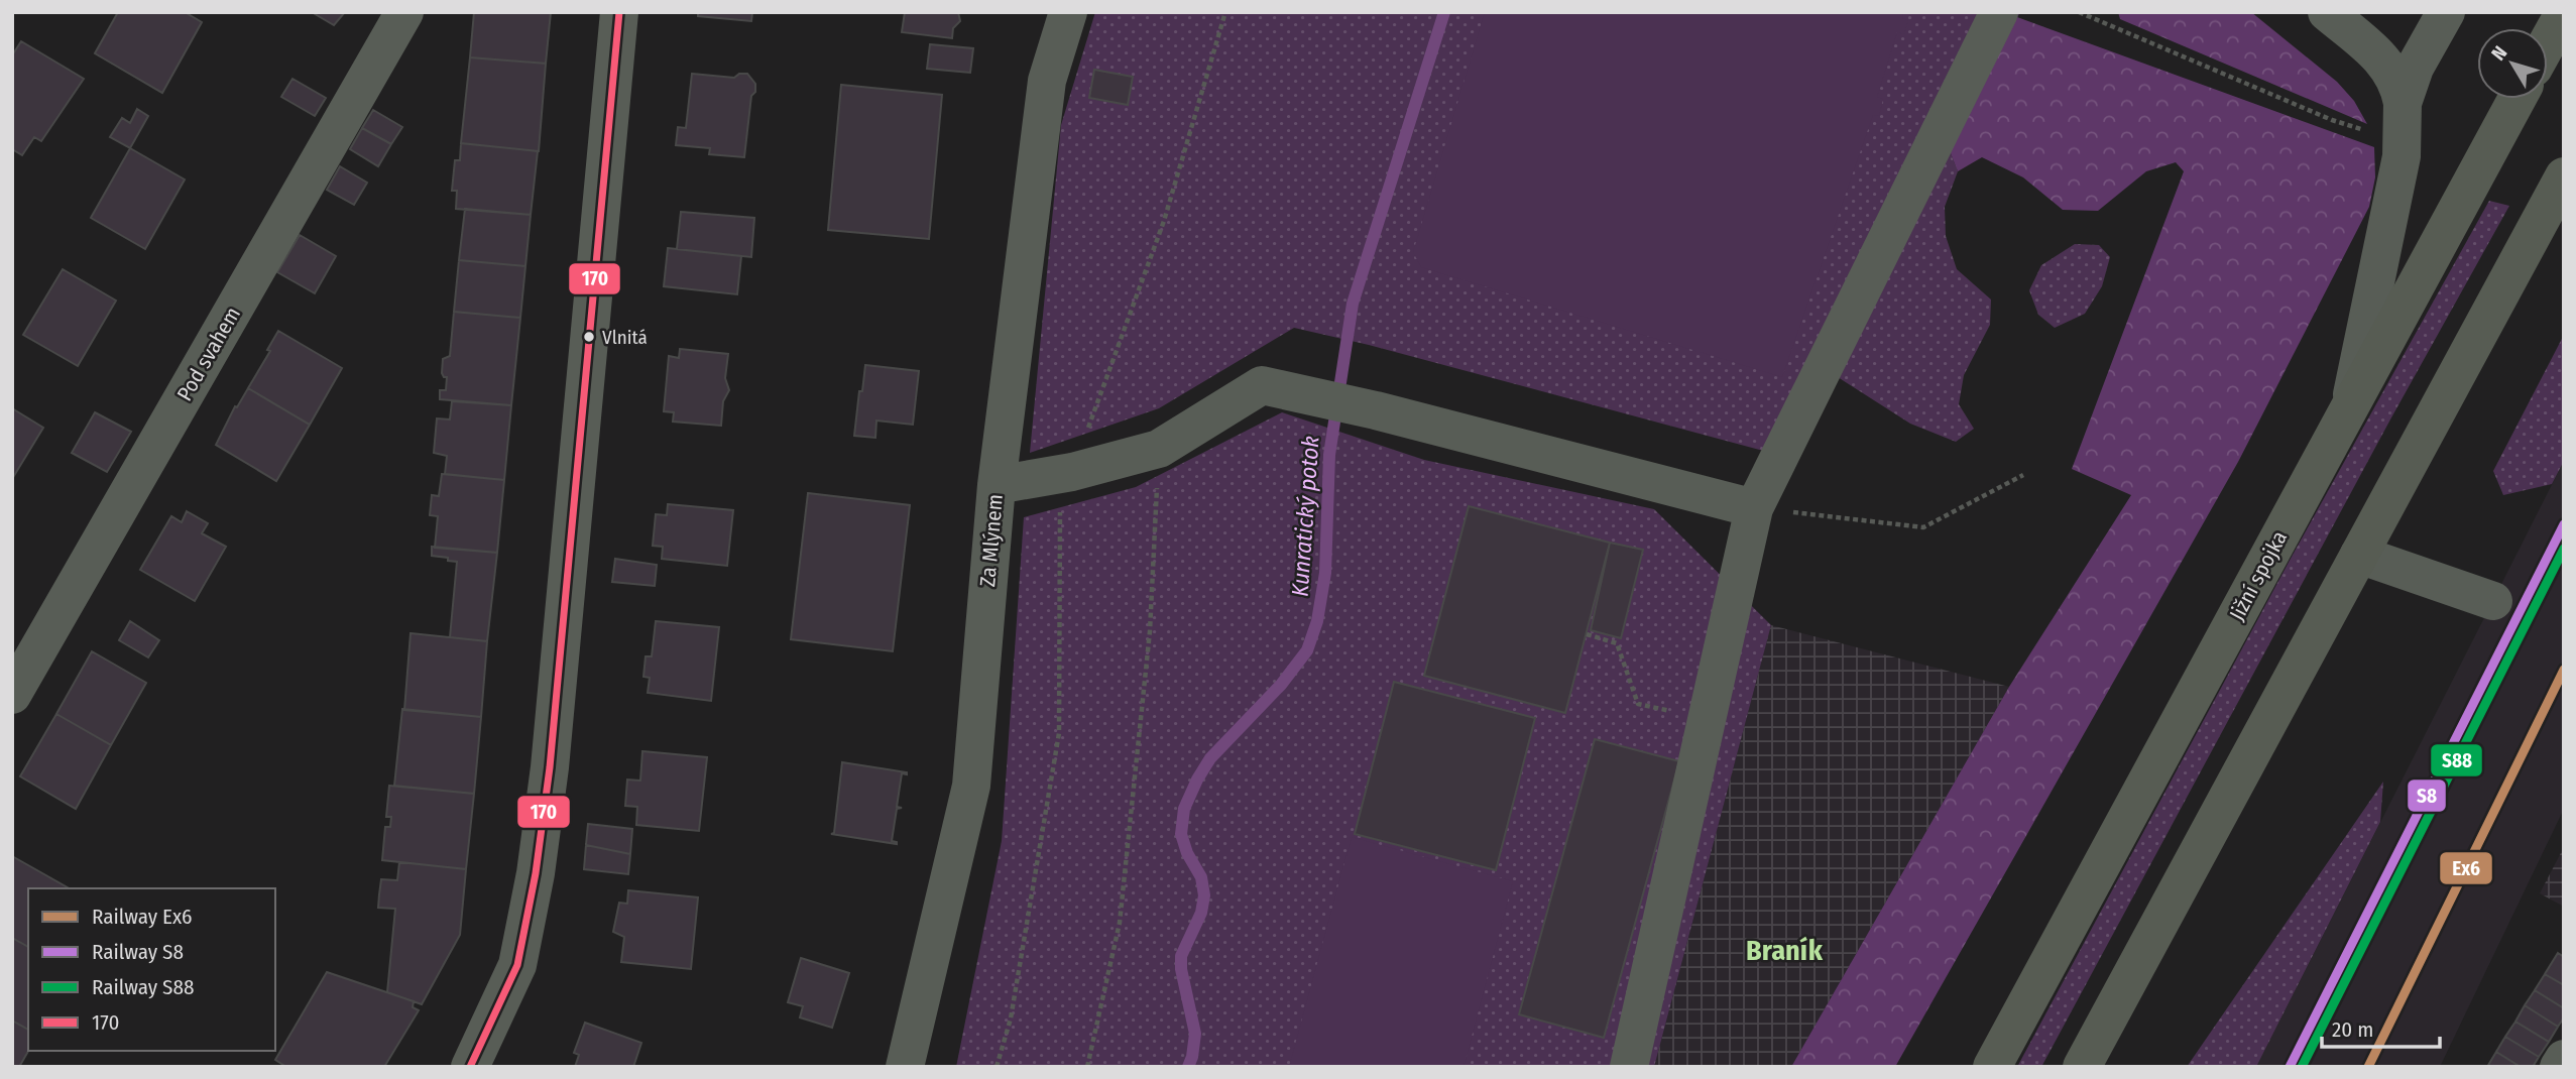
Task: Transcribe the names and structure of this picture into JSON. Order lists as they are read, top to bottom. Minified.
{"streets":{"highway":["Jižní spojka"],"street":["Pod svahem","Za Mlýnem"]},"districts":["Braník"],"water":["Kunratický potok"],"places":["Vlnitá"],"lines":["transit line 170","rail line S8","rail line S88","rail line Ex6"],"legend":["Railway Ex6","Railway S8","Railway S88","170"],"scale_bar":"20 m","north":"top left"}
